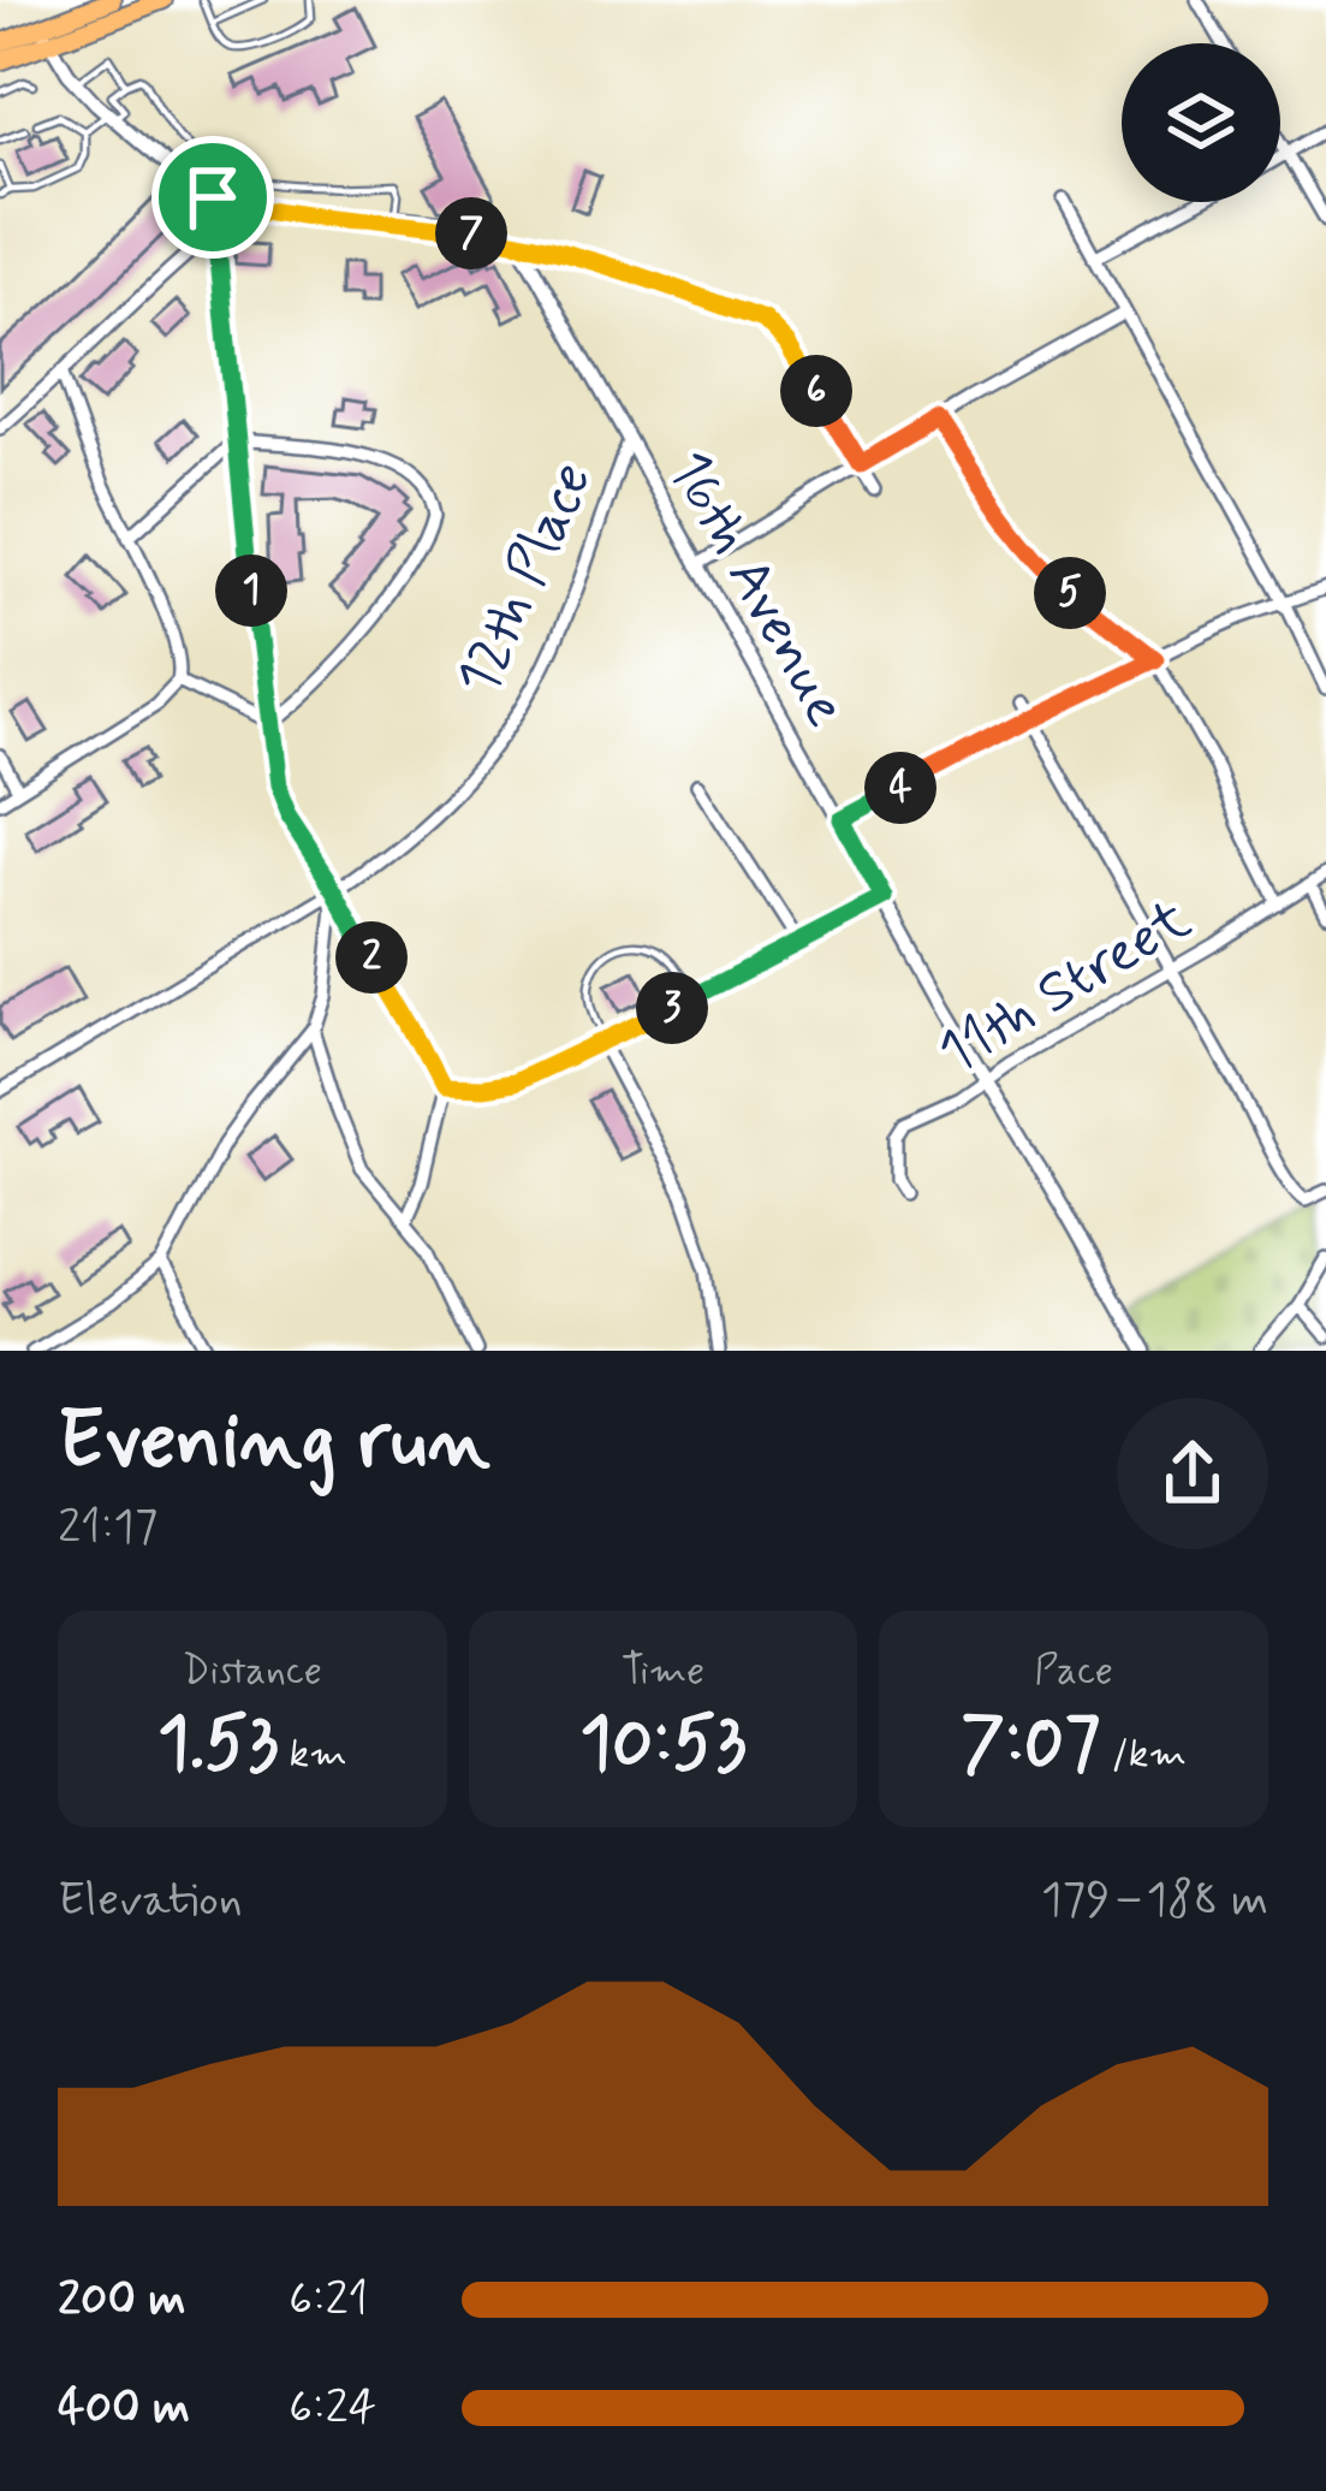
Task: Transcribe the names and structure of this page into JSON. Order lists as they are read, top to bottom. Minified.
{"streets":{"street":["12th Place","16th Avenue","11th Street"]},"crossings":[["12th Place","16th Avenue"],["16th Avenue","11th Street"]],"page":{"pins":["7","6","1","5","4","2","3"],"heading":["Evening run","21:17"],"stats":[["Distance","1.53 km"],["Time","10:53"],["Pace","7:07 /km"]],"chart":["Elevation","179–188 m"],"list":[{"name":"200 m","note":"6:21"},{"name":"400 m","note":"6:24"}]}}
